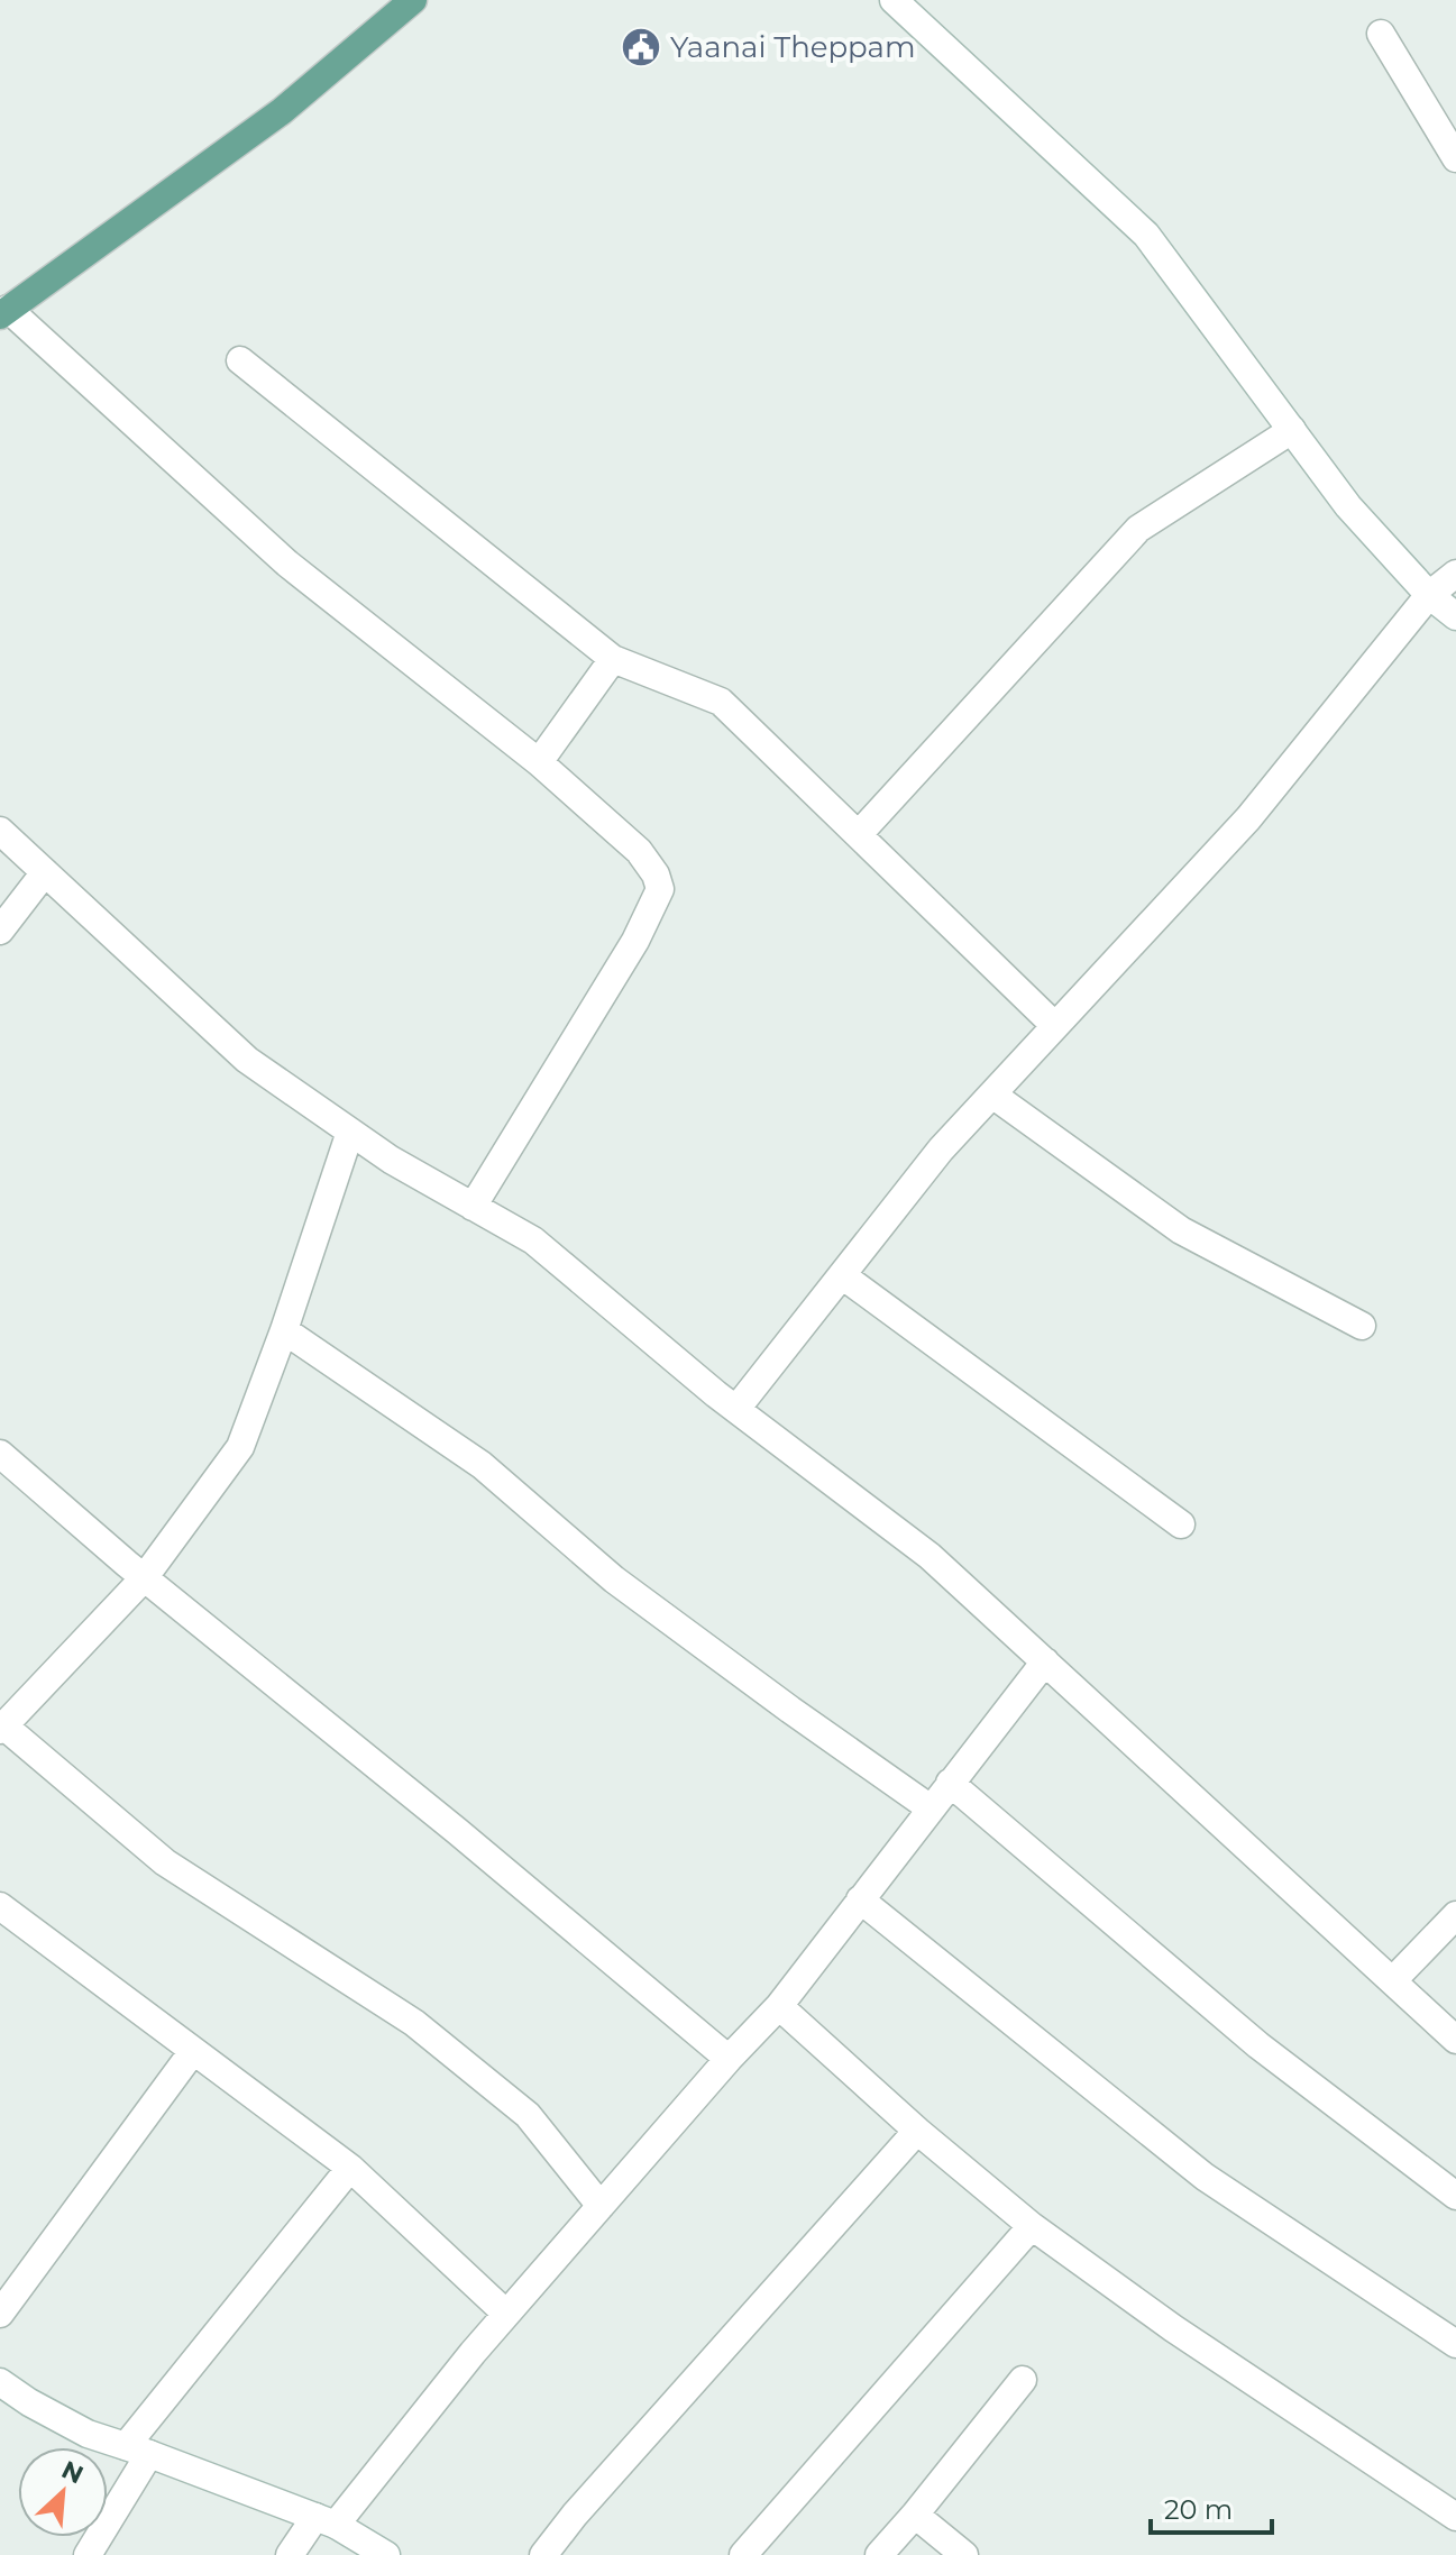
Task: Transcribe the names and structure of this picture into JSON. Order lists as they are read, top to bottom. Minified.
{"places":{"public building":["Yaanai Theppam"]},"scale_bar":"20 m","north":"top right"}
